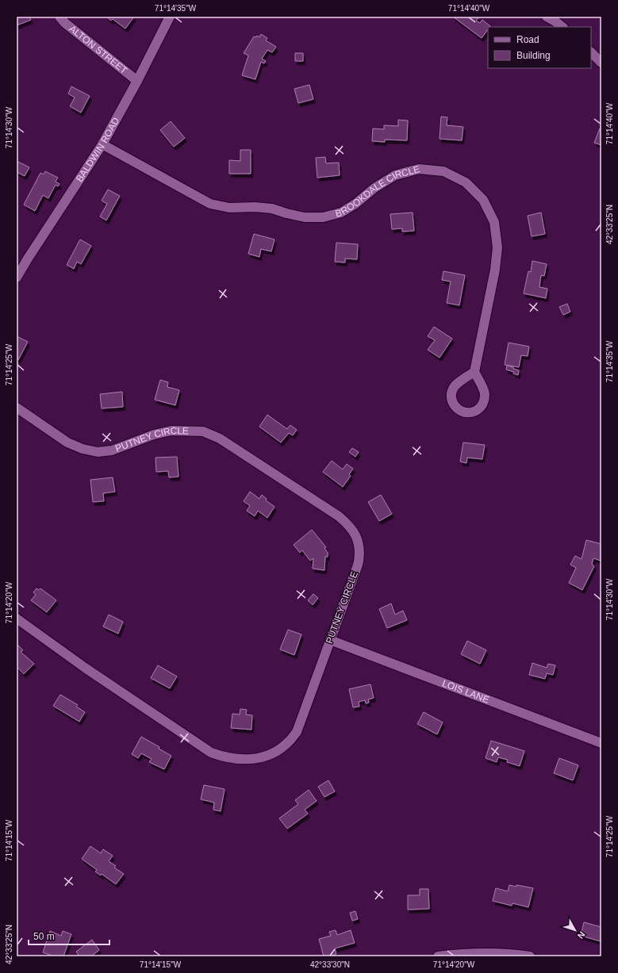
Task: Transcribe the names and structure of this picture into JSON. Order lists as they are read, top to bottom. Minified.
{"streets":{"street":["ALTON STREET","BALDWIN ROAD","BROOKDALE CIRCLE","PUTNEY CIRCLE","LOIS LANE"]},"crossings":[["ALTON STREET","BALDWIN ROAD"],["BALDWIN ROAD","BROOKDALE CIRCLE"],["PUTNEY CIRCLE","LOIS LANE"]],"legend":["Road","Building"],"scale_bar":"50 m","north":"bottom right","coordinates":["71°14'35\"W","71°14'40\"W","71°14'30\"W","42°33'25\"N","71°14'25\"W","71°14'20\"W","71°14'15\"W","42°33'30\"N"]}
